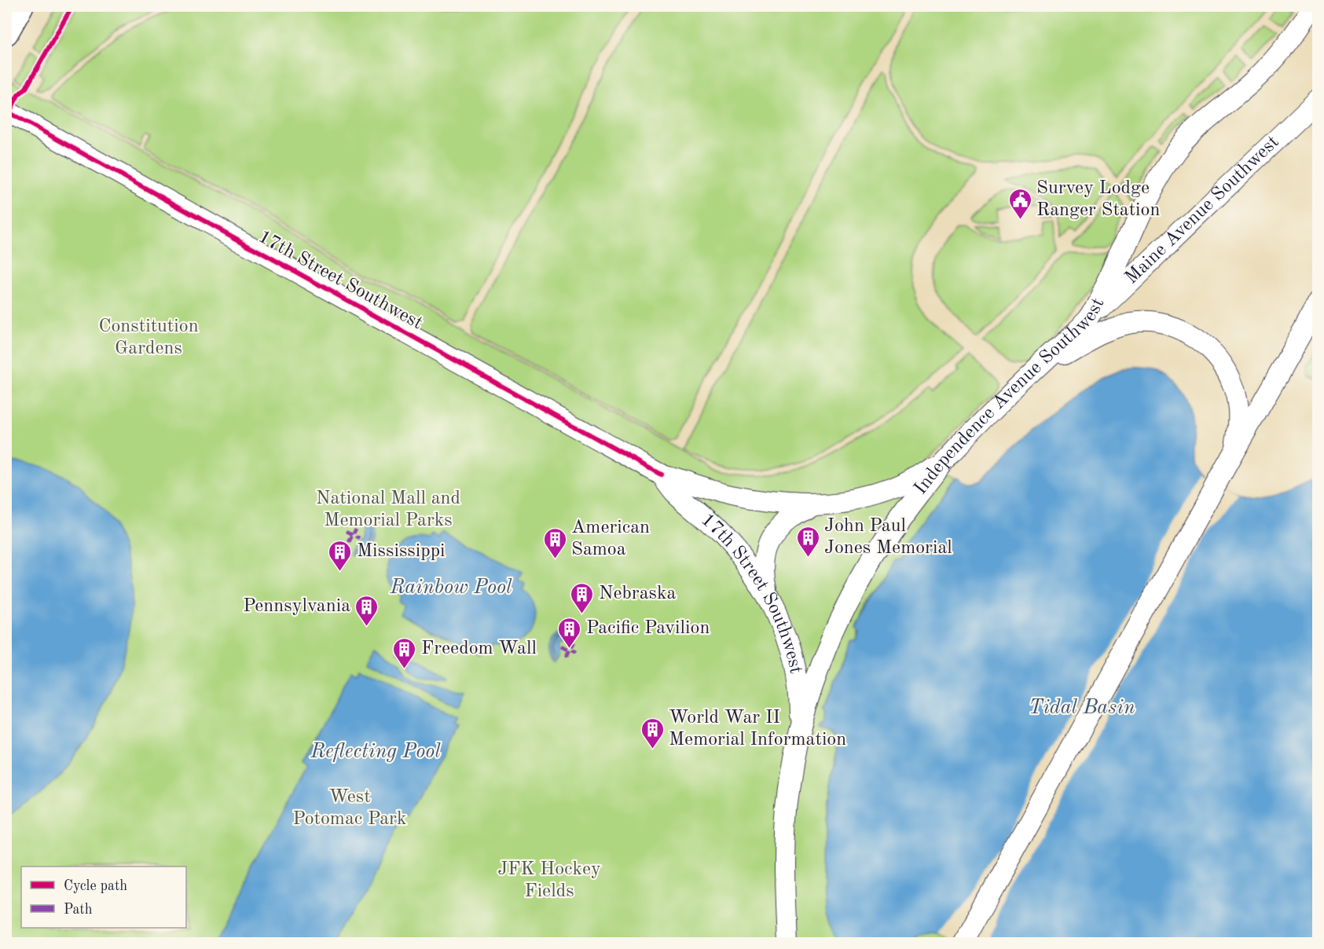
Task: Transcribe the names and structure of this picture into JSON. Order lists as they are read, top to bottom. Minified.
{"streets":{"main road":["Maine Avenue Southwest","17th Street Southwest","Independence Avenue Southwest"]},"crossings":[["Maine Avenue Southwest","Independence Avenue Southwest"],["17th Street Southwest","Independence Avenue Southwest"]],"water":["Rainbow Pool","Tidal Basin","Reflecting Pool"],"parks":["Constitution Gardens","National Mall and Memorial Parks","West Potomac Park","JFK Hockey Fields"],"places":{"public building":["Survey Lodge Ranger Station"],"building":["John Paul Jones Memorial","American Samoa","Mississippi","Nebraska","Pennsylvania","Pacific Pavilion","Freedom Wall","World War II Memorial Information"]},"legend":["Cycle path","Path"]}
